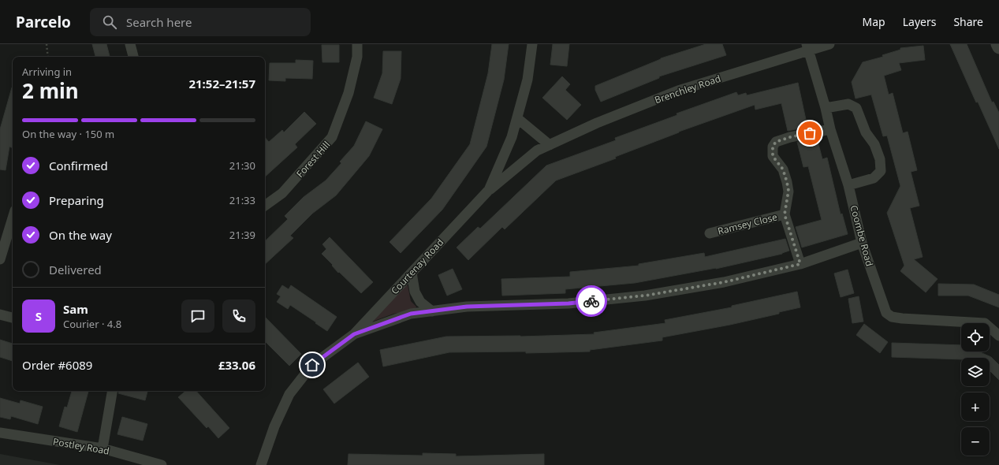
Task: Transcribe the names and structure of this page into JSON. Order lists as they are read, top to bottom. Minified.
{"streets":{"street":["Brenchley Road","Forest Hill","Ramsey Close","Coombe Road","Courtenay Road","Postley Road"]},"crossings":[["Brenchley Road","Coombe Road"],["Brenchley Road","Courtenay Road"]],"page":{"header":"Parcelo","search":"Search here","nav":["Map","Layers","Share"],"heading":["2 min","Arriving in","21:52–21:57"],"panel":["Sam","Courier · 4.8","Order #6089","£33.06"],"bar":"On the way · 150 m","list":[["Confirmed","21:30"],["Preparing","21:33"],["On the way","21:39"],"Delivered"],"round":"S","map_buttons":["+","−"]}}
